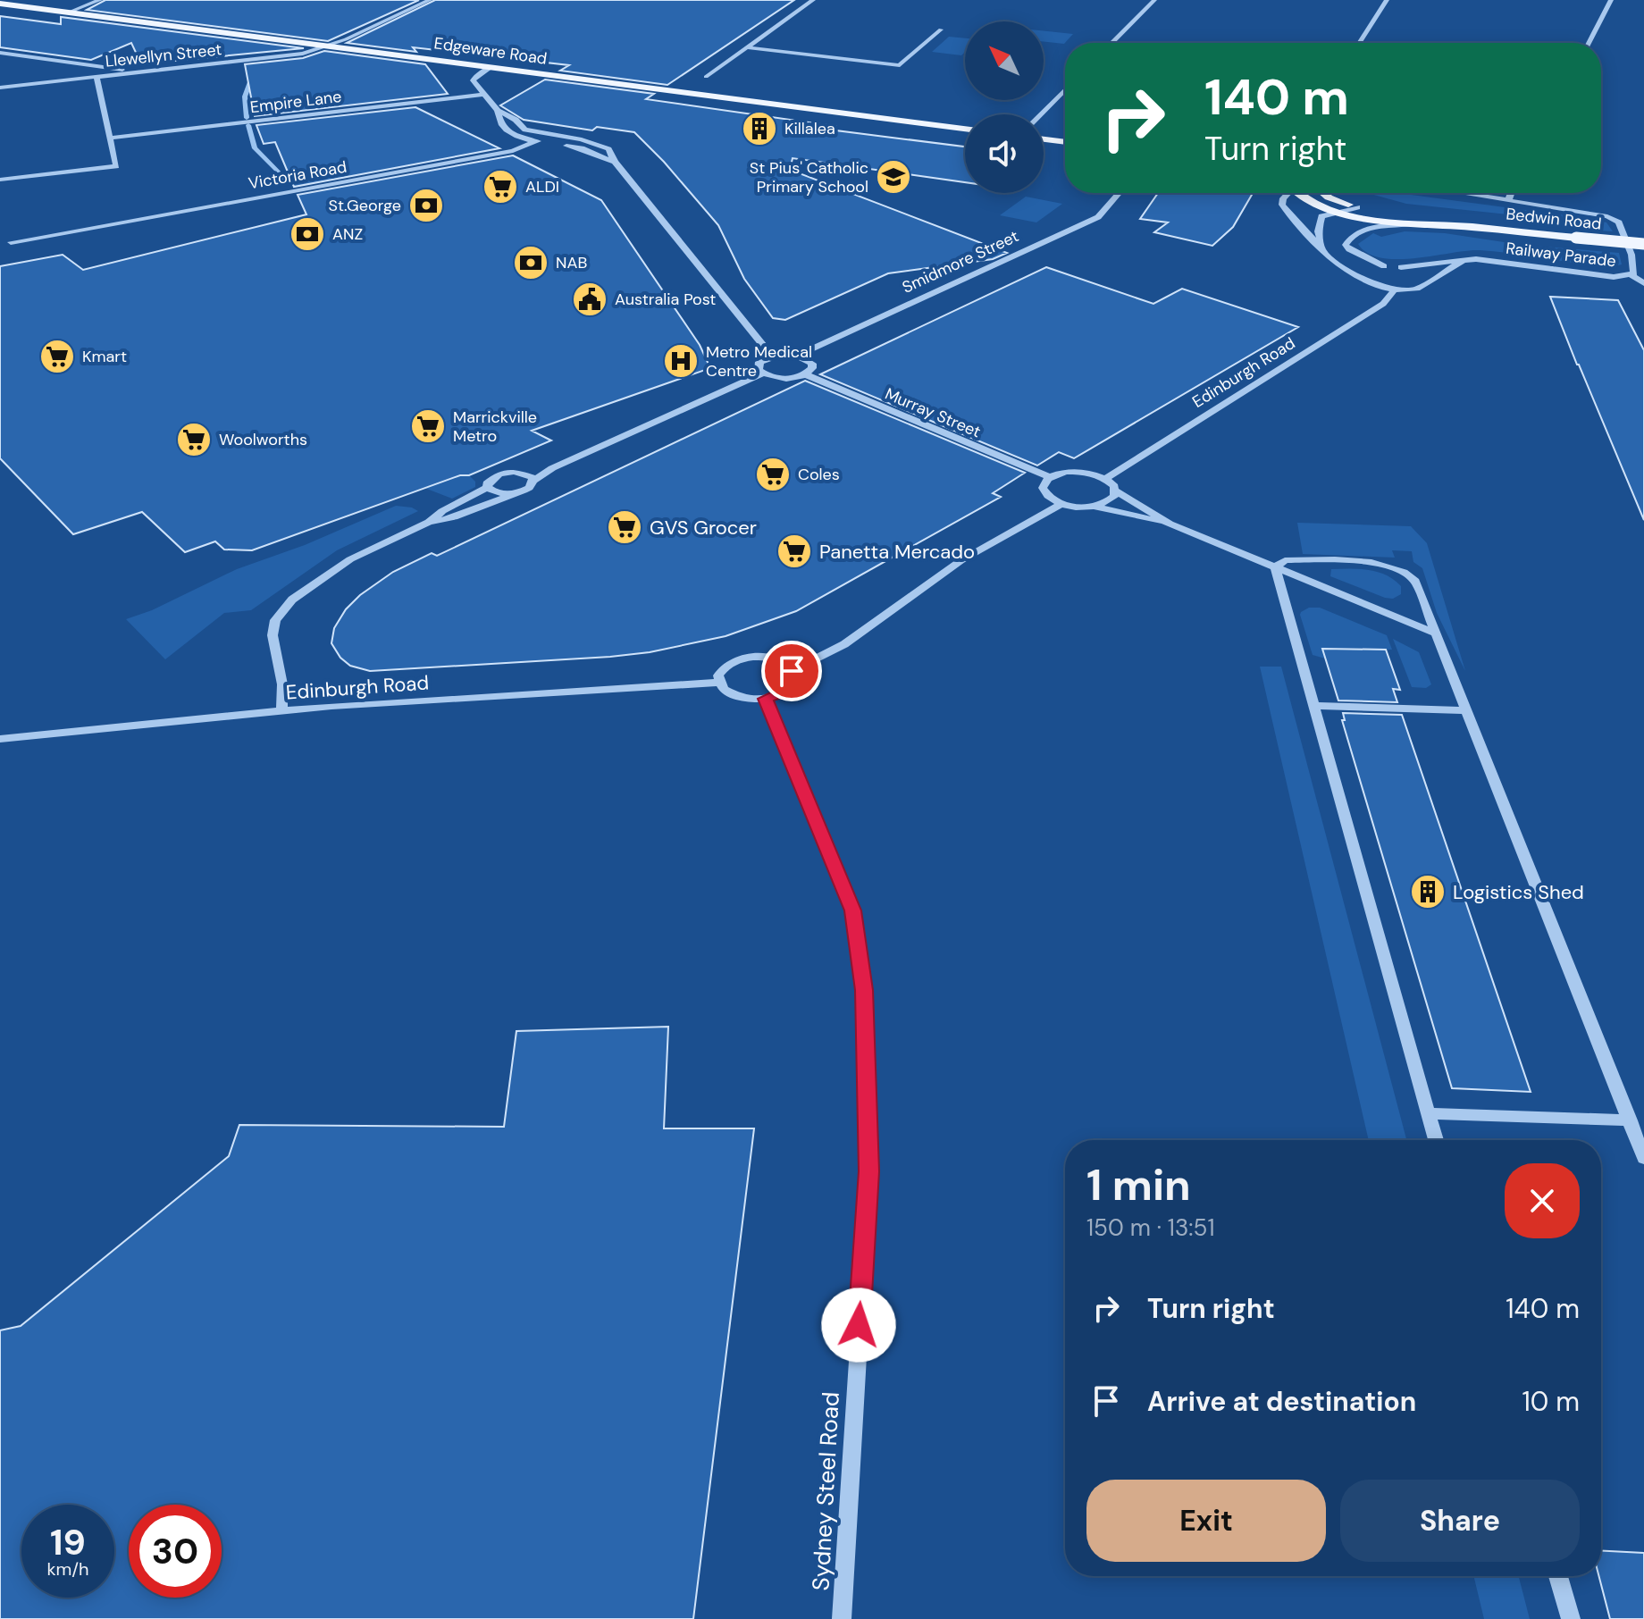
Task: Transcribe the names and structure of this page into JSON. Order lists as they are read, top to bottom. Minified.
{"streets":{"main road":["Edgeware Road","Bedwin Road"],"street":["Llewellyn Street","Empire Lane","Victoria Road","Railway Parade","Smidmore Street","Edinburgh Road","Murray Street","Sydney Steel Road"]},"crossings":[["Edgeware Road","Llewellyn Street"]],"places":{"building":["Killalea","Logistics Shed"],"school or university":["St Pius' Catholic Primary School"],"supermarket":["ALDI","Kmart","Marrickville Metro","Woolworths","Coles","GVS Grocer","Panetta Mercado"],"bank":["St.George","ANZ","NAB"],"public building":["Australia Post"],"hospital":["Metro Medical Centre"]},"north":"top left","page":{"turn":["140 m","Turn right"],"heading":["1 min","150 m · 13:51"],"list":[{"name":"Turn right","value":"140 m"},{"name":"Arrive at destination","value":"10 m"}],"buttons":["Exit","Share"],"speed":"19 km/h","limit":"30"}}
